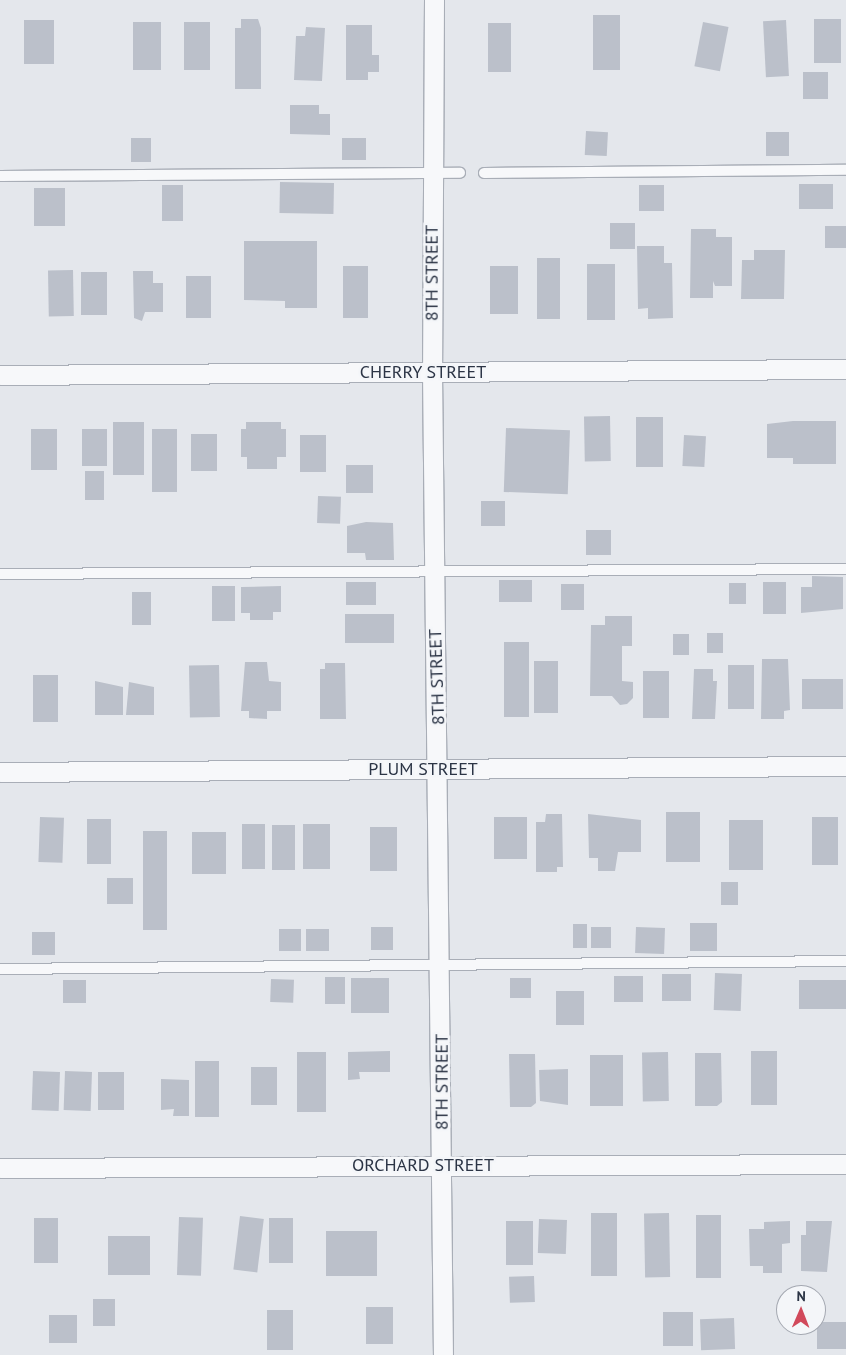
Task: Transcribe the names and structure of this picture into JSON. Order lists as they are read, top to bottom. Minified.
{"streets":{"street":["8TH STREET","CHERRY STREET","PLUM STREET","ORCHARD STREET"]},"crossings":[["8TH STREET","CHERRY STREET"],["8TH STREET","PLUM STREET"],["8TH STREET","ORCHARD STREET"]],"north":"top"}
